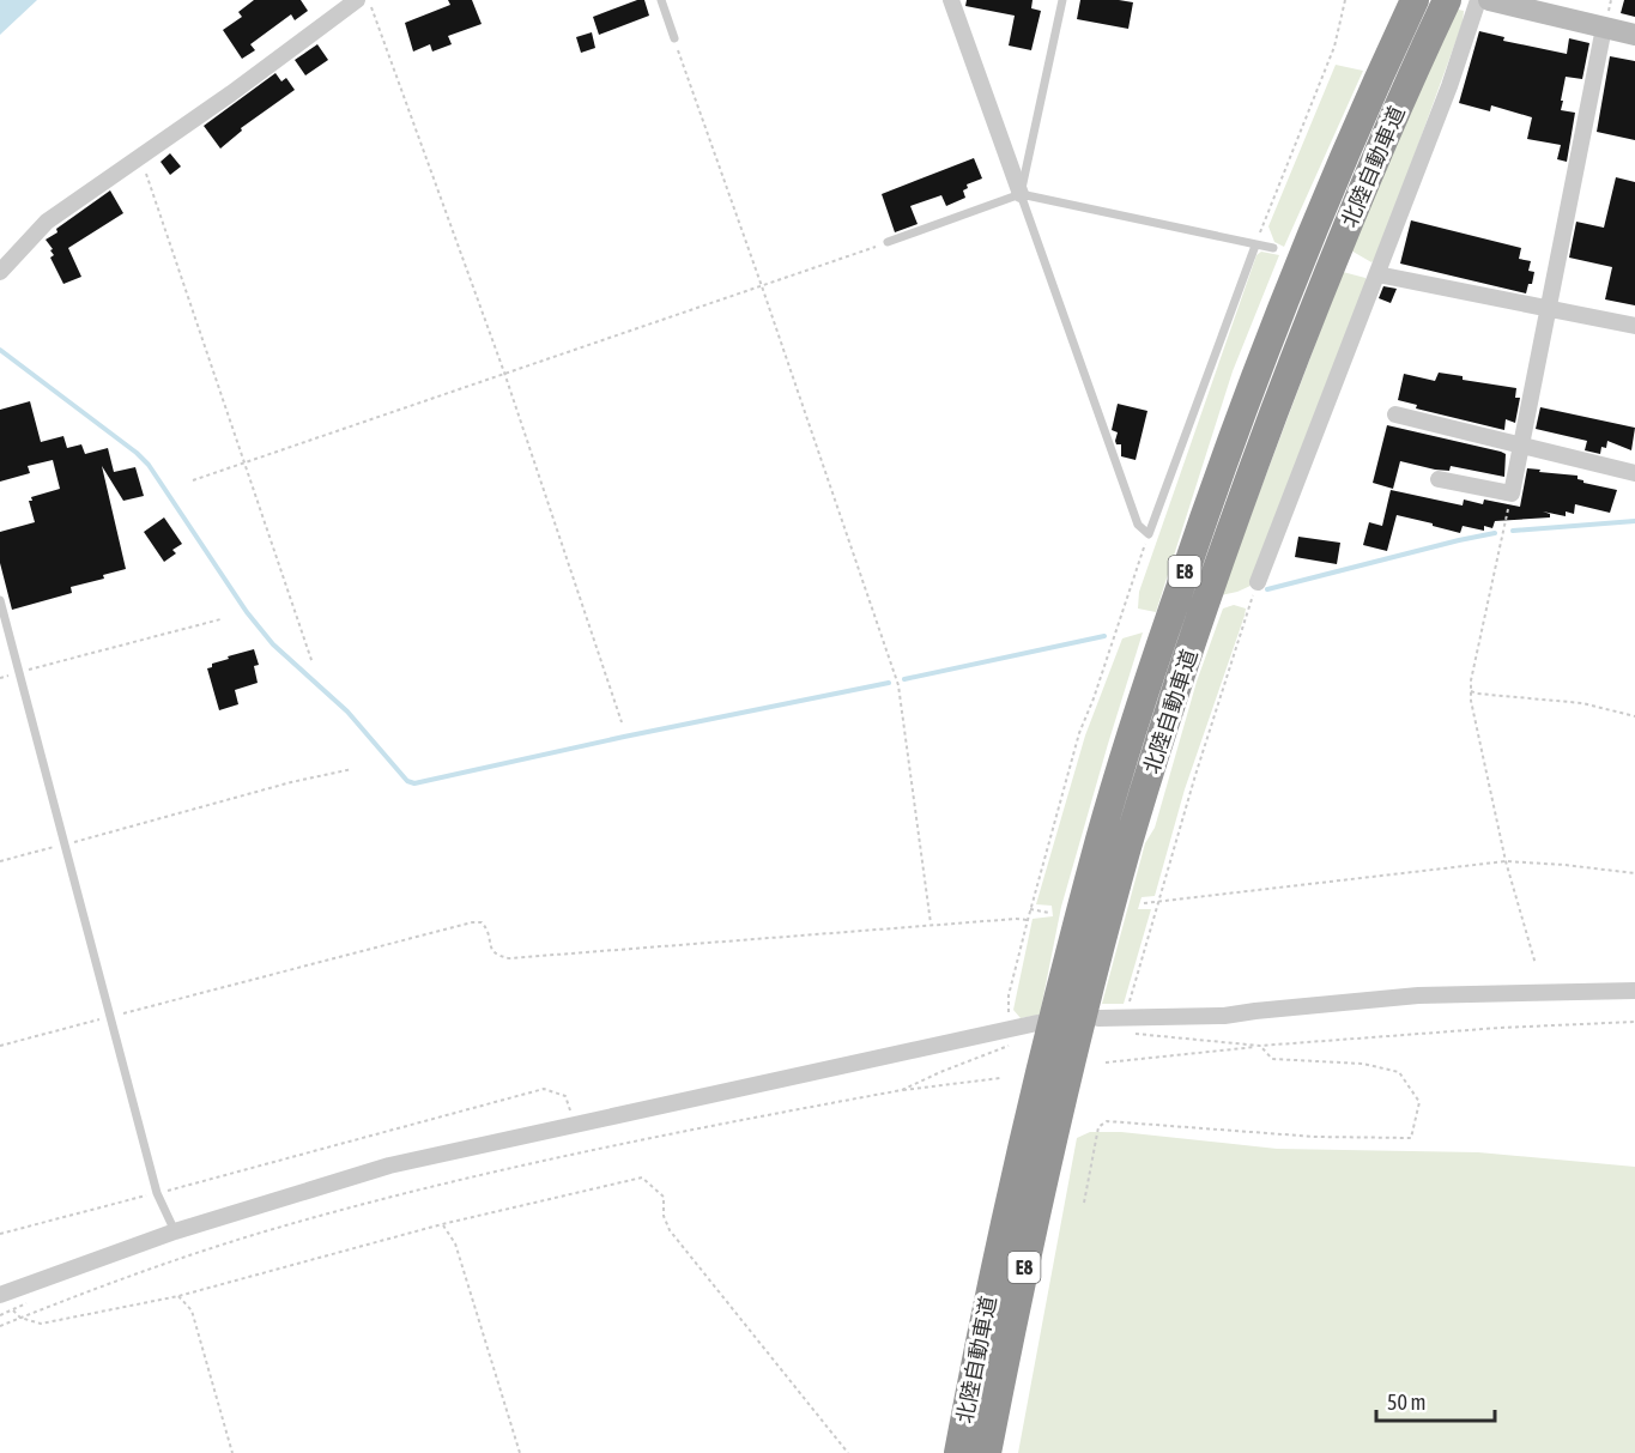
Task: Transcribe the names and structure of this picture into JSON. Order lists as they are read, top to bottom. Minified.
{"streets":{"highway":["北陸自動車道","E8"]},"scale_bar":"50 m"}
